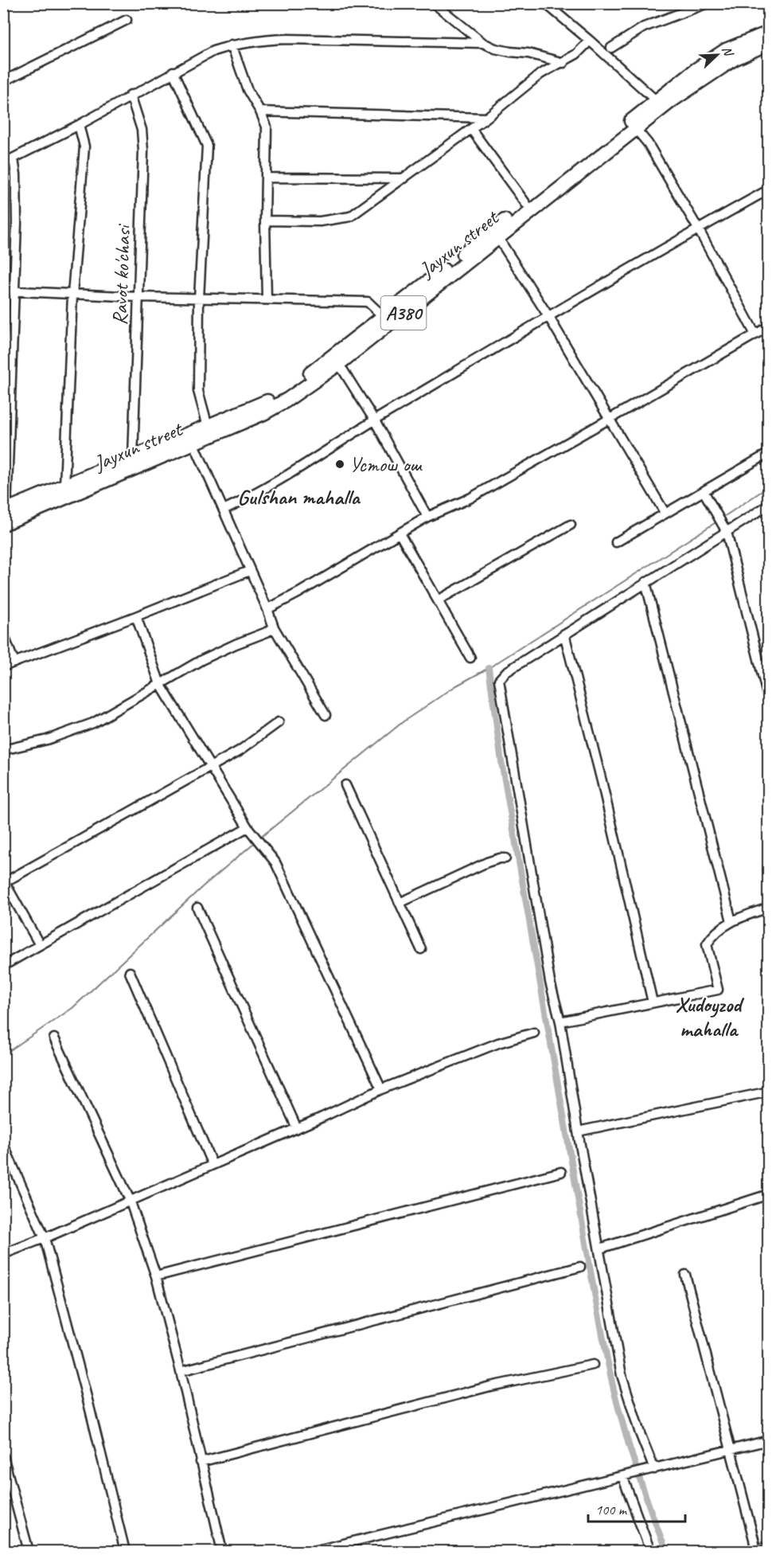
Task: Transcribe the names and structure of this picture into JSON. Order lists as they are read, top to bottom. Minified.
{"streets":{"highway":["Jayxun street","A380"],"street":["Ravot ko'chasi"]},"crossings":[["Jayxun street","Ravot ko'chasi"]],"districts":["Gulshan mahalla","Xudoyzod mahalla"],"places":["Устош ош"],"scale_bar":"100 m","north":"top right"}
